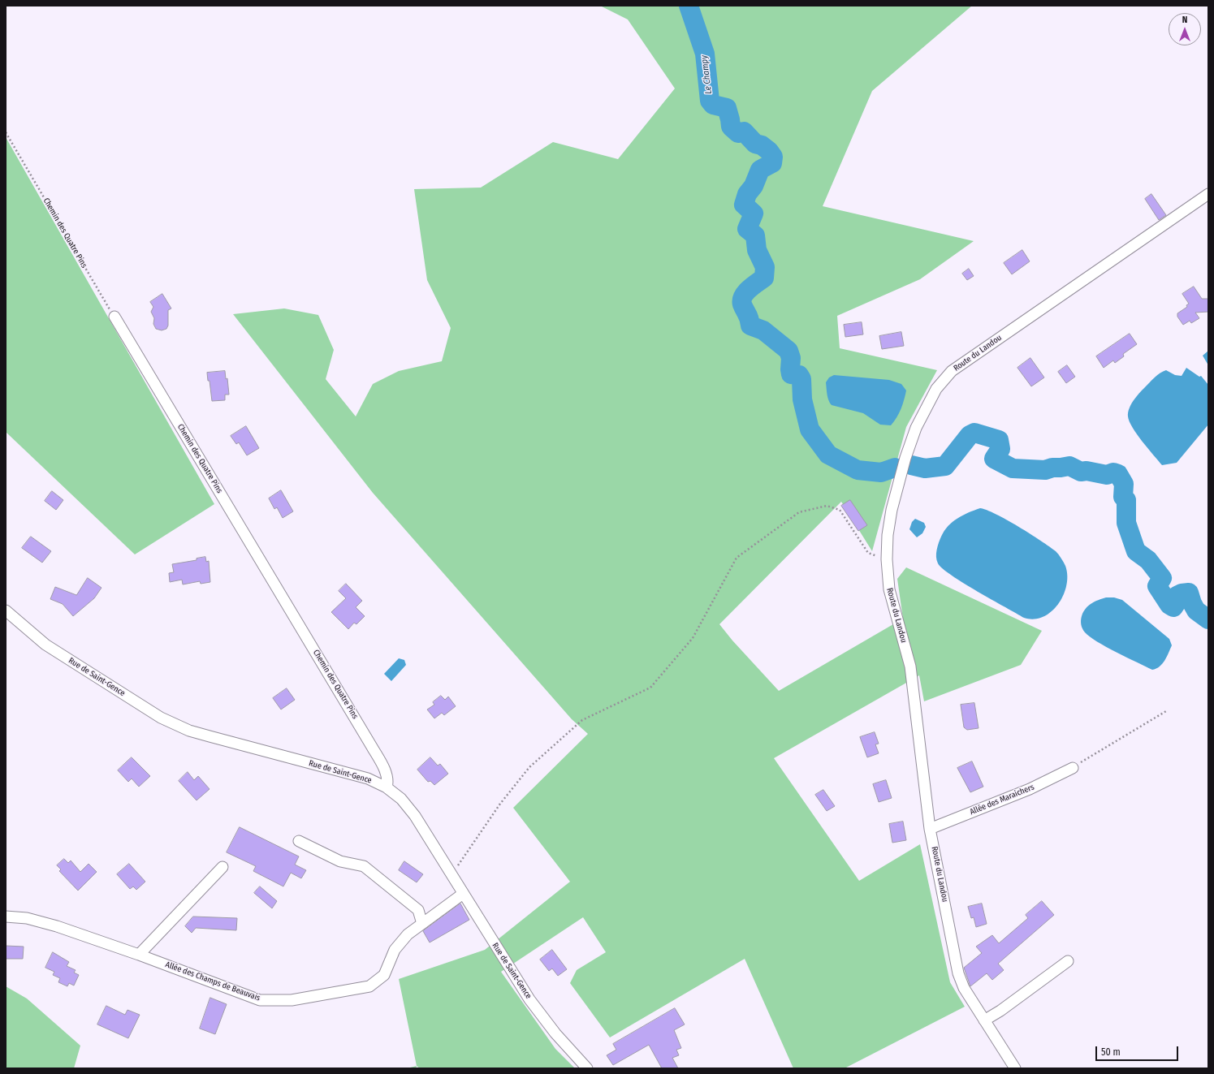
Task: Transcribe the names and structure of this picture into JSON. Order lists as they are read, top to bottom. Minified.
{"streets":{"street":["Chemin des Quatre Pins","Route du Landou","Rue de Saint-Gence","Allée des Maraichers","Allée des Champs de Beauvais"]},"crossings":[["Chemin des Quatre Pins","Rue de Saint-Gence"],["Route du Landou","Allée des Maraichers"],["Rue de Saint-Gence","Allée des Champs de Beauvais"]],"water":["Le Champy"],"scale_bar":"50 m","north":"top"}
